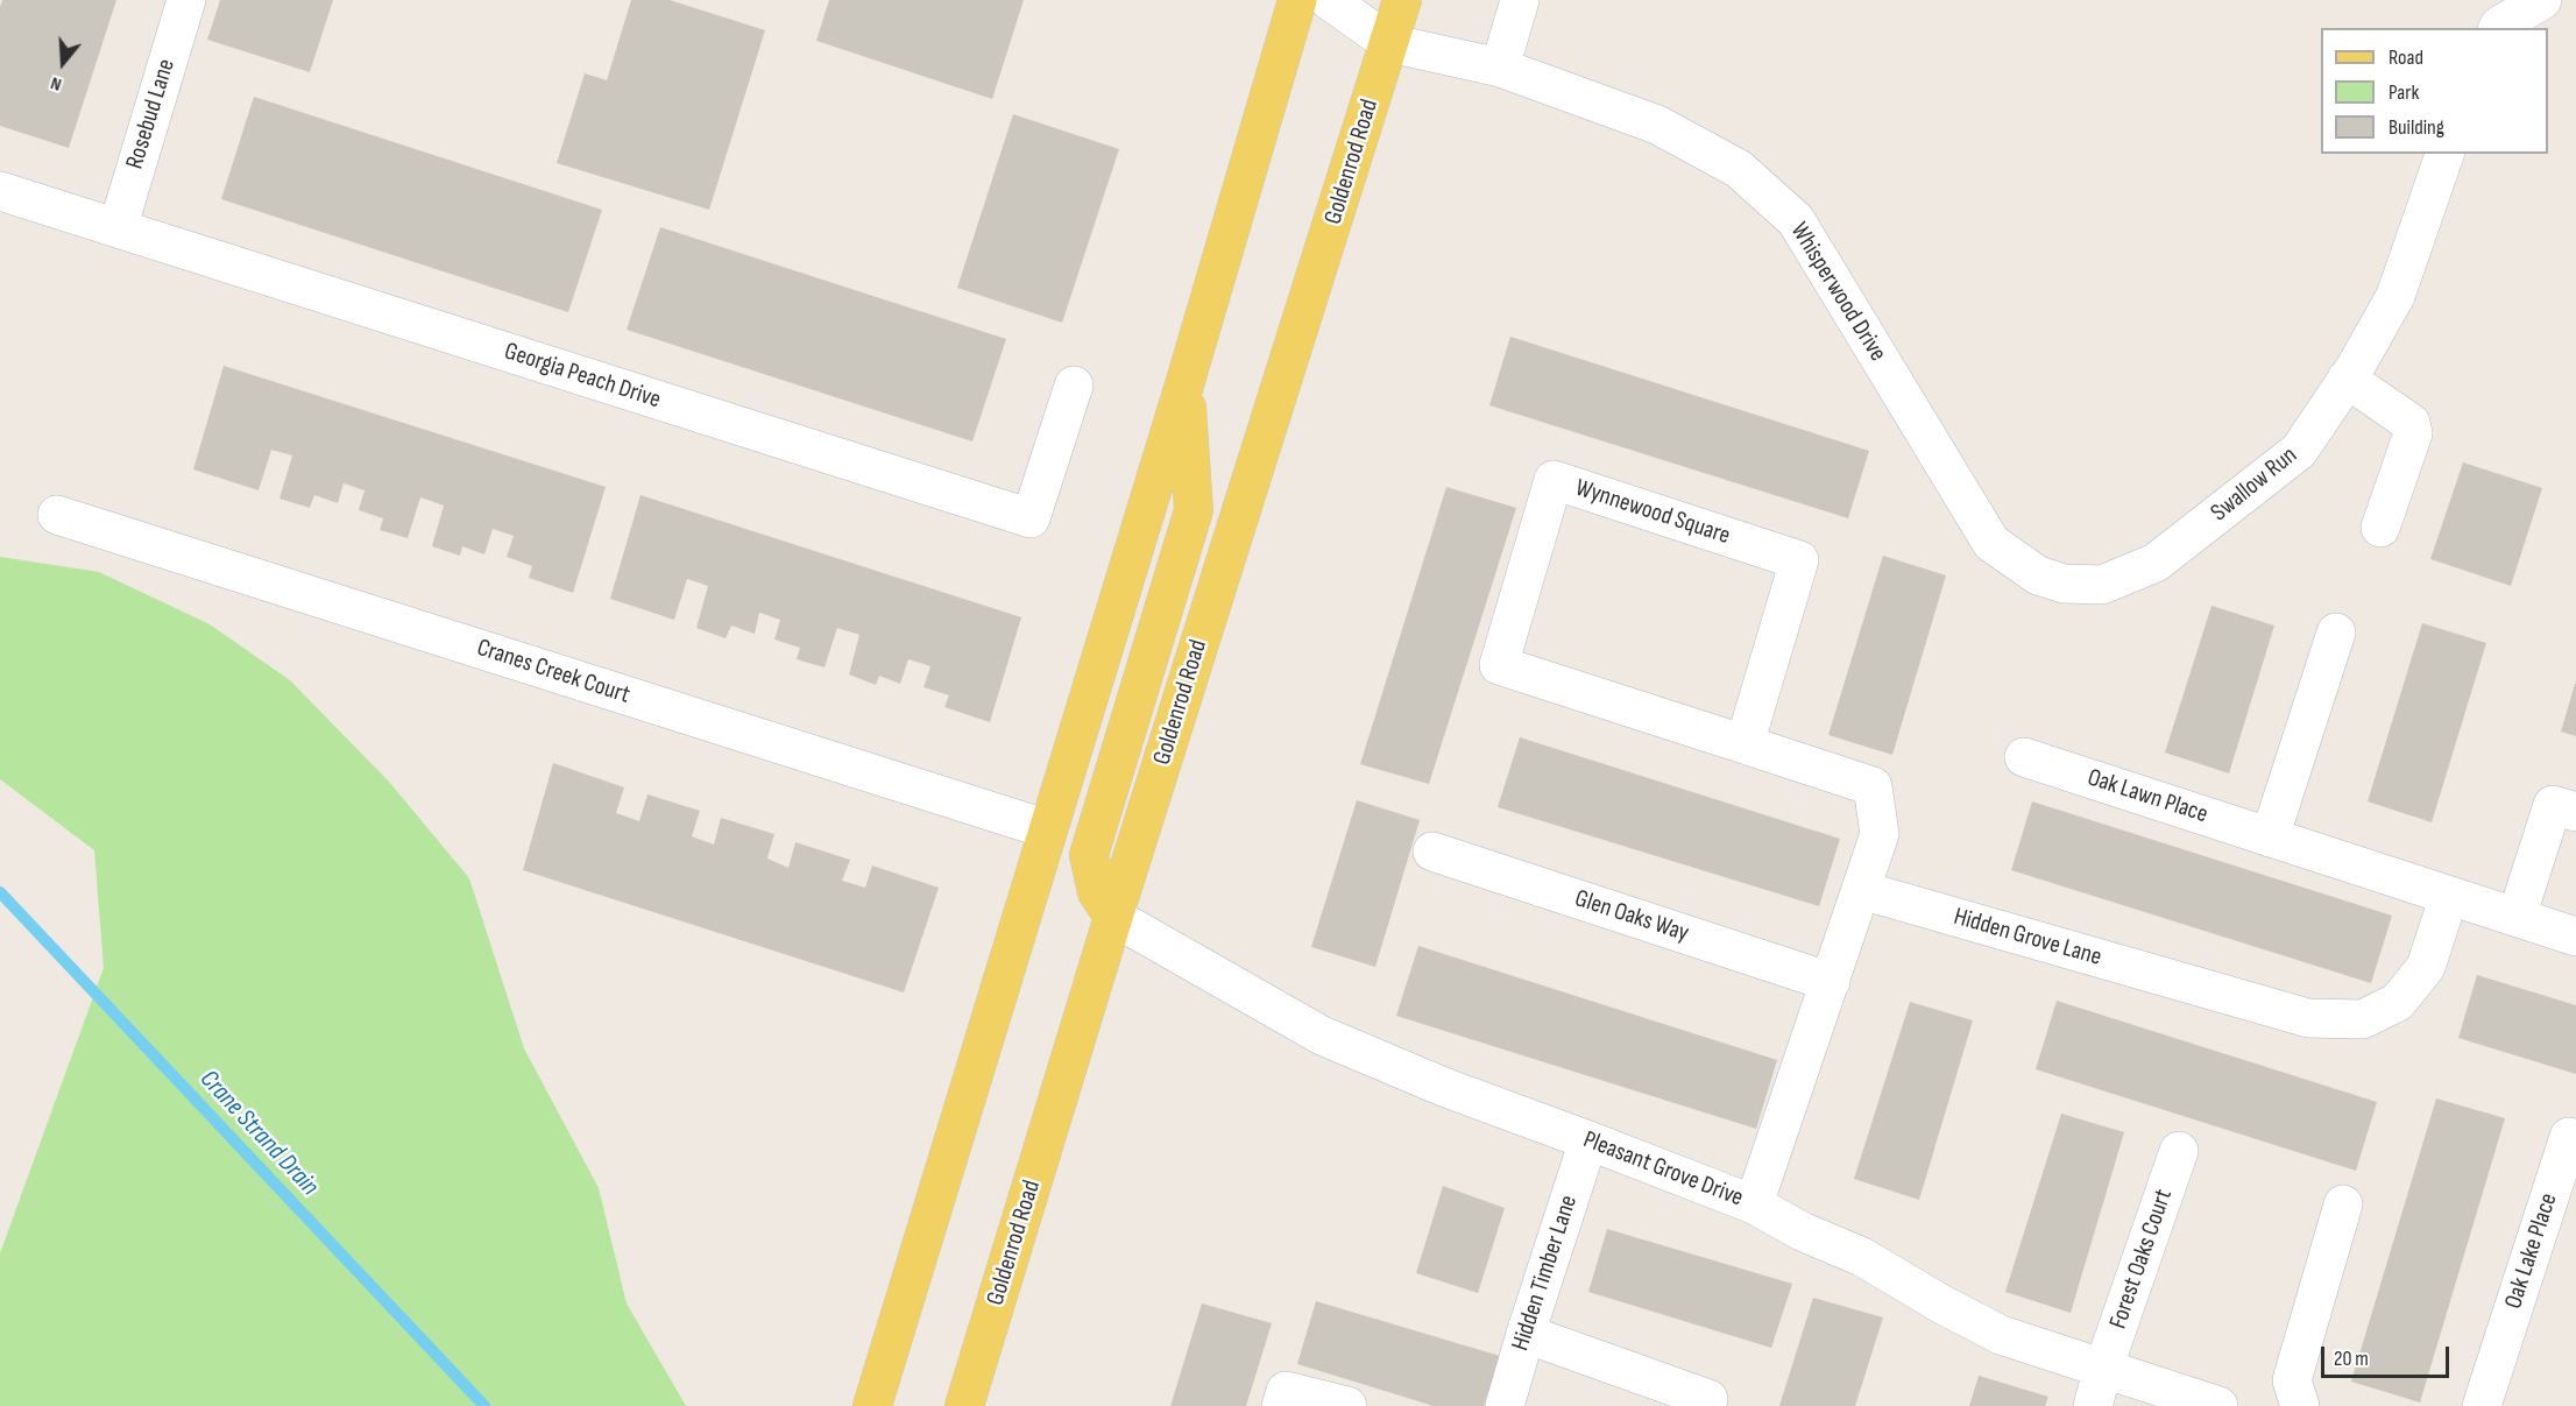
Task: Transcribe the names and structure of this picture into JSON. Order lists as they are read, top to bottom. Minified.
{"streets":{"main road":["Goldenrod Road"],"street":["Rosebud Lane","Whisperwood Drive","Georgia Peach Drive","Swallow Run","Wynnewood Square","Cranes Creek Court","Oak Lawn Place","Glen Oaks Way","Hidden Grove Lane","Pleasant Grove Drive","Oak Lake Place","Forest Oaks Court","Hidden Timber Lane"]},"crossings":[["Rosebud Lane","Georgia Peach Drive"],["Goldenrod Road","Whisperwood Drive"],["Goldenrod Road","Pleasant Grove Drive"],["Whisperwood Drive","Swallow Run"],["Wynnewood Square","Hidden Grove Lane"],["Oak Lawn Place","Hidden Grove Lane"],["Pleasant Grove Drive","Forest Oaks Court"],["Pleasant Grove Drive","Hidden Timber Lane"]],"water":["Crane Strand Drain"],"legend":["Road","Park","Building"],"scale_bar":"20 m","north":"bottom"}
